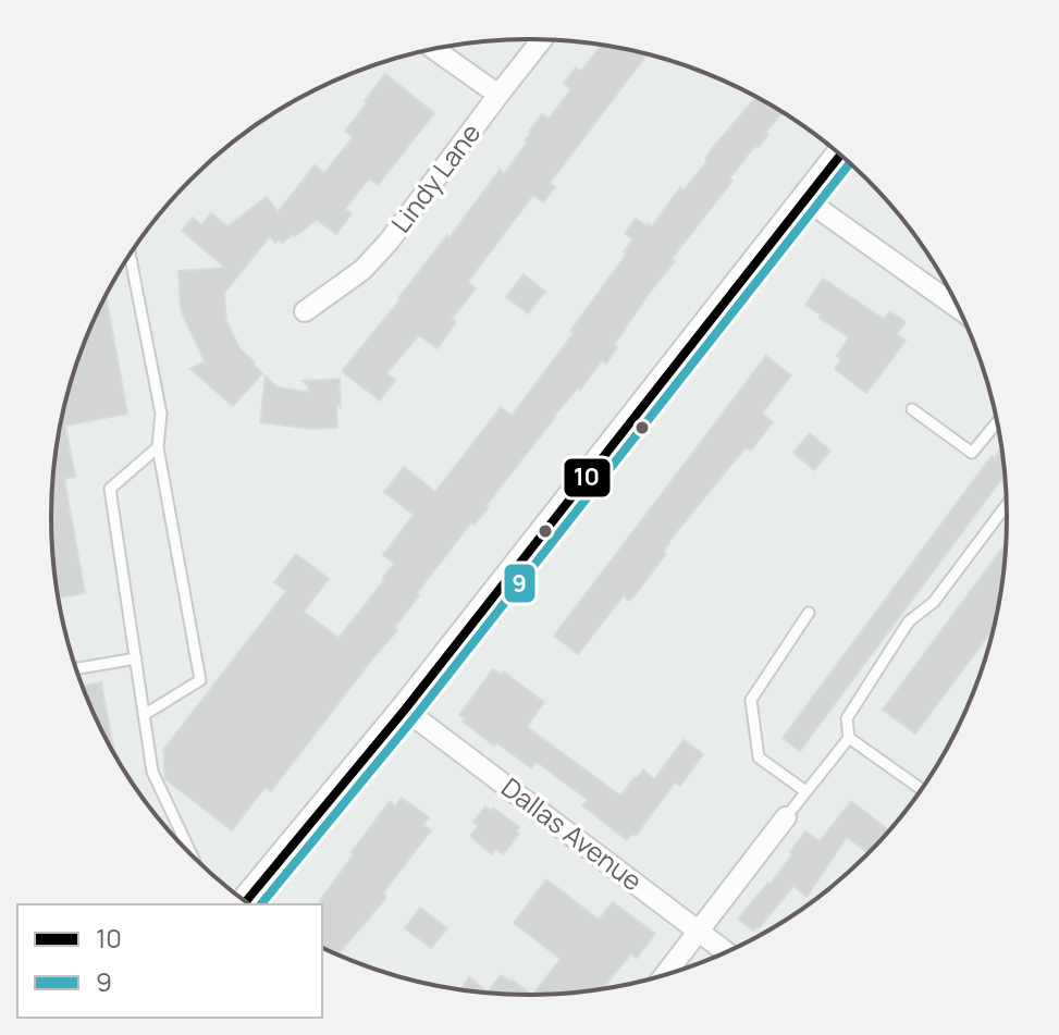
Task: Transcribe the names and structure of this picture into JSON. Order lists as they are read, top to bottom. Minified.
{"streets":{"street":["Lindy Lane","Dallas Avenue"]},"lines":["transit line 10","transit line 9"],"legend":["10","9"]}
